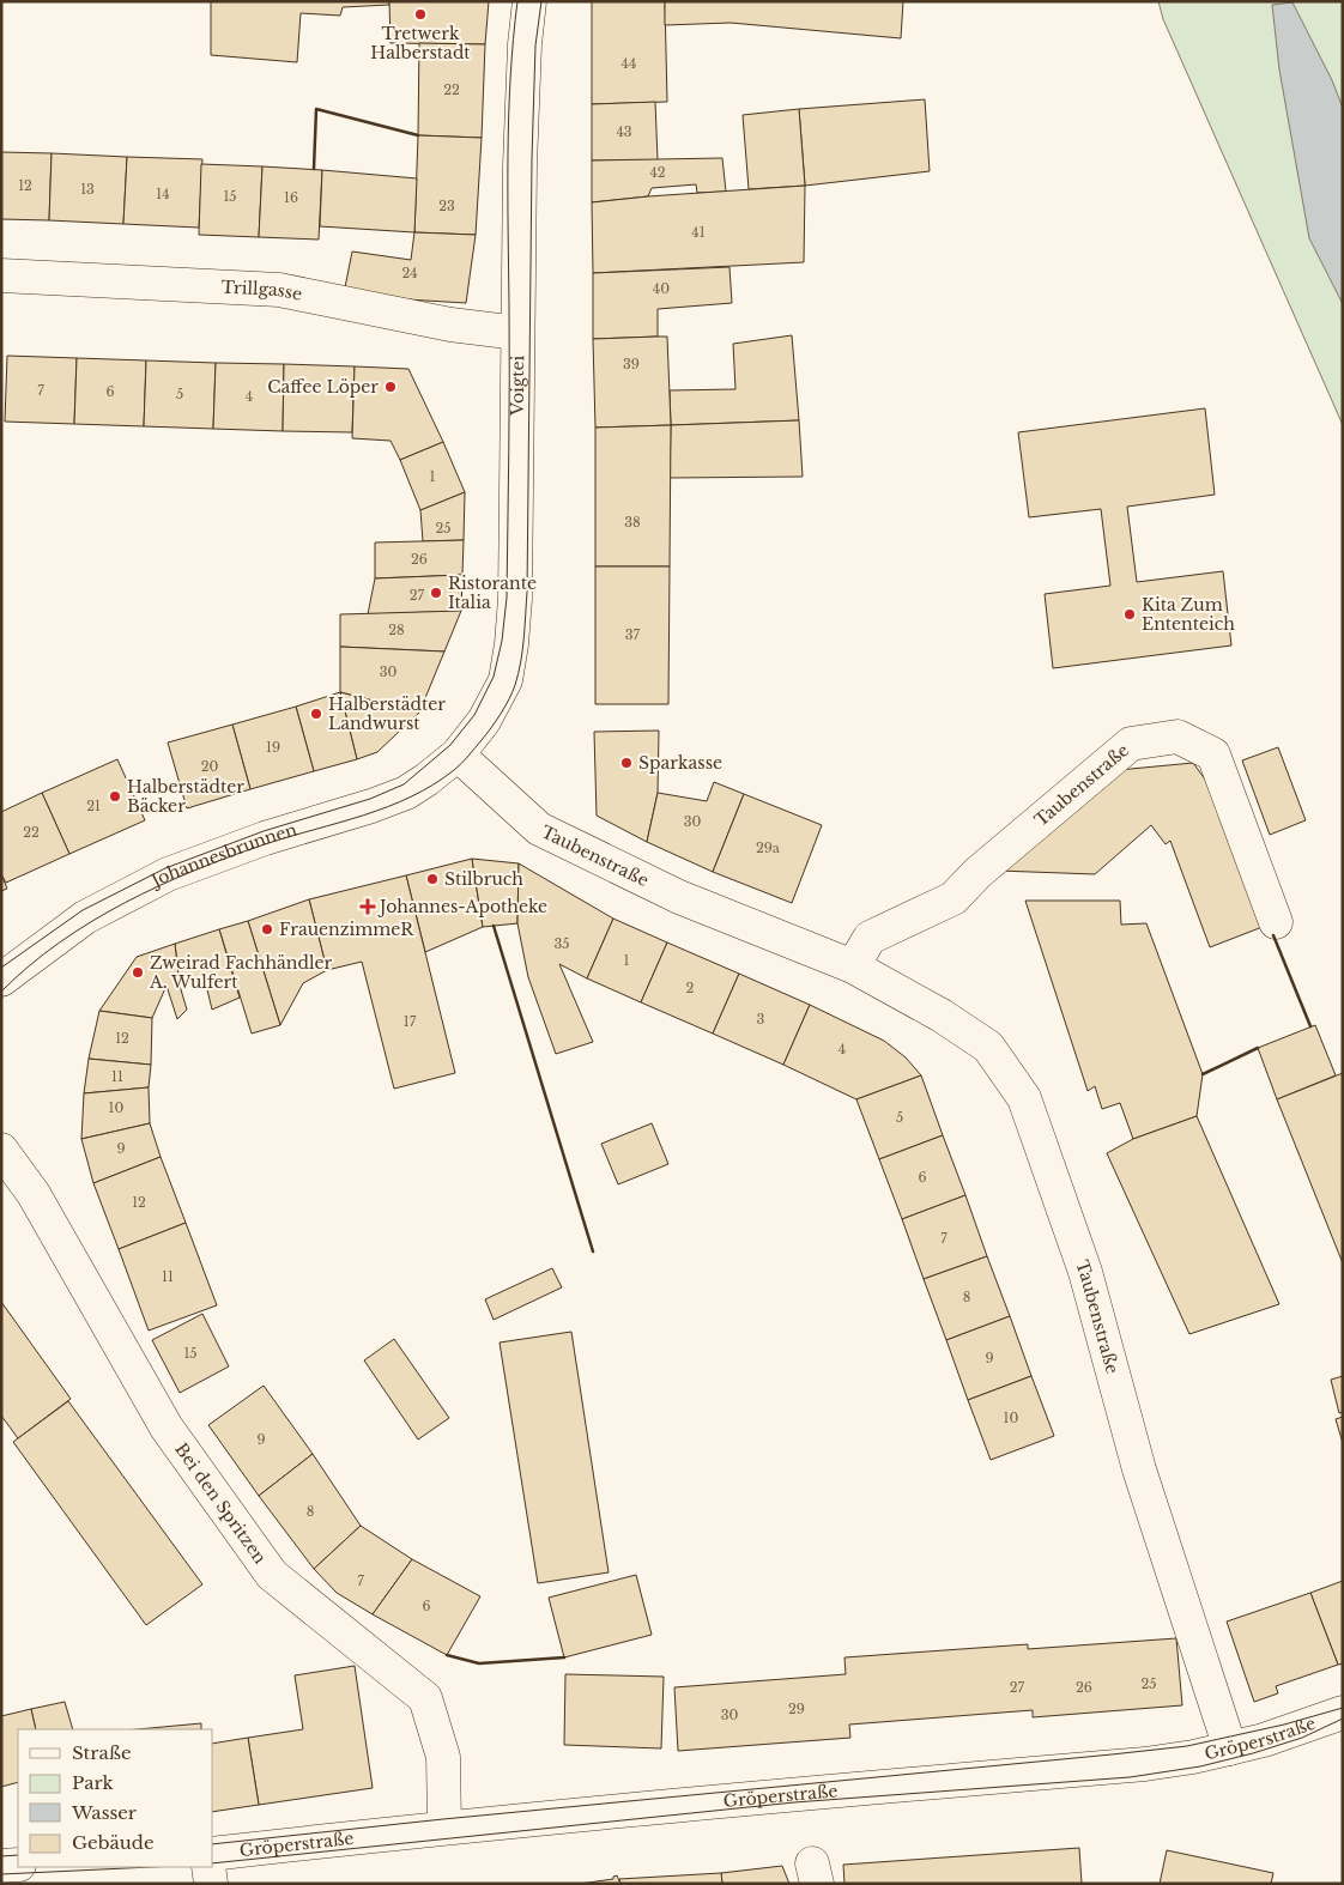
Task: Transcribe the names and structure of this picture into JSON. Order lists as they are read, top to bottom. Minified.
{"streets":{"street":["Trillgasse","Voigtei","Taubenstraße","Johannesbrunnen","Bei den Spritzen","Gröperstraße"]},"crossings":[["Trillgasse","Voigtei"],["Voigtei","Taubenstraße"],["Voigtei","Johannesbrunnen"],["Taubenstraße","Johannesbrunnen"],["Taubenstraße","Gröperstraße"],["Bei den Spritzen","Gröperstraße"]],"places":{"other":["Tretwerk Halberstadt","Caffee Löper","Ristorante Italia","Kita Zum Ententeich","Halberstädter Landwurst","Sparkasse","Halberstädter Bäcker","Stilbruch","FrauenzimmeR","Zweirad Fachhändler A. Wulfert"],"health":["Johannes-Apotheke"]},"house_numbers":["44","22","43","42","12","13","14","15","16","23","41","24","40","39","7","6","5","4","1","38","25","26","27","28","37","30","19","20","21","30","22","29a","35","1","2","3","17","12","4","11","10","5","9","6","12","7","11","8","15","9","10","9","8","7","6","25","27","26","29","30"],"legend":["Straße","Park","Wasser","Gebäude"]}
